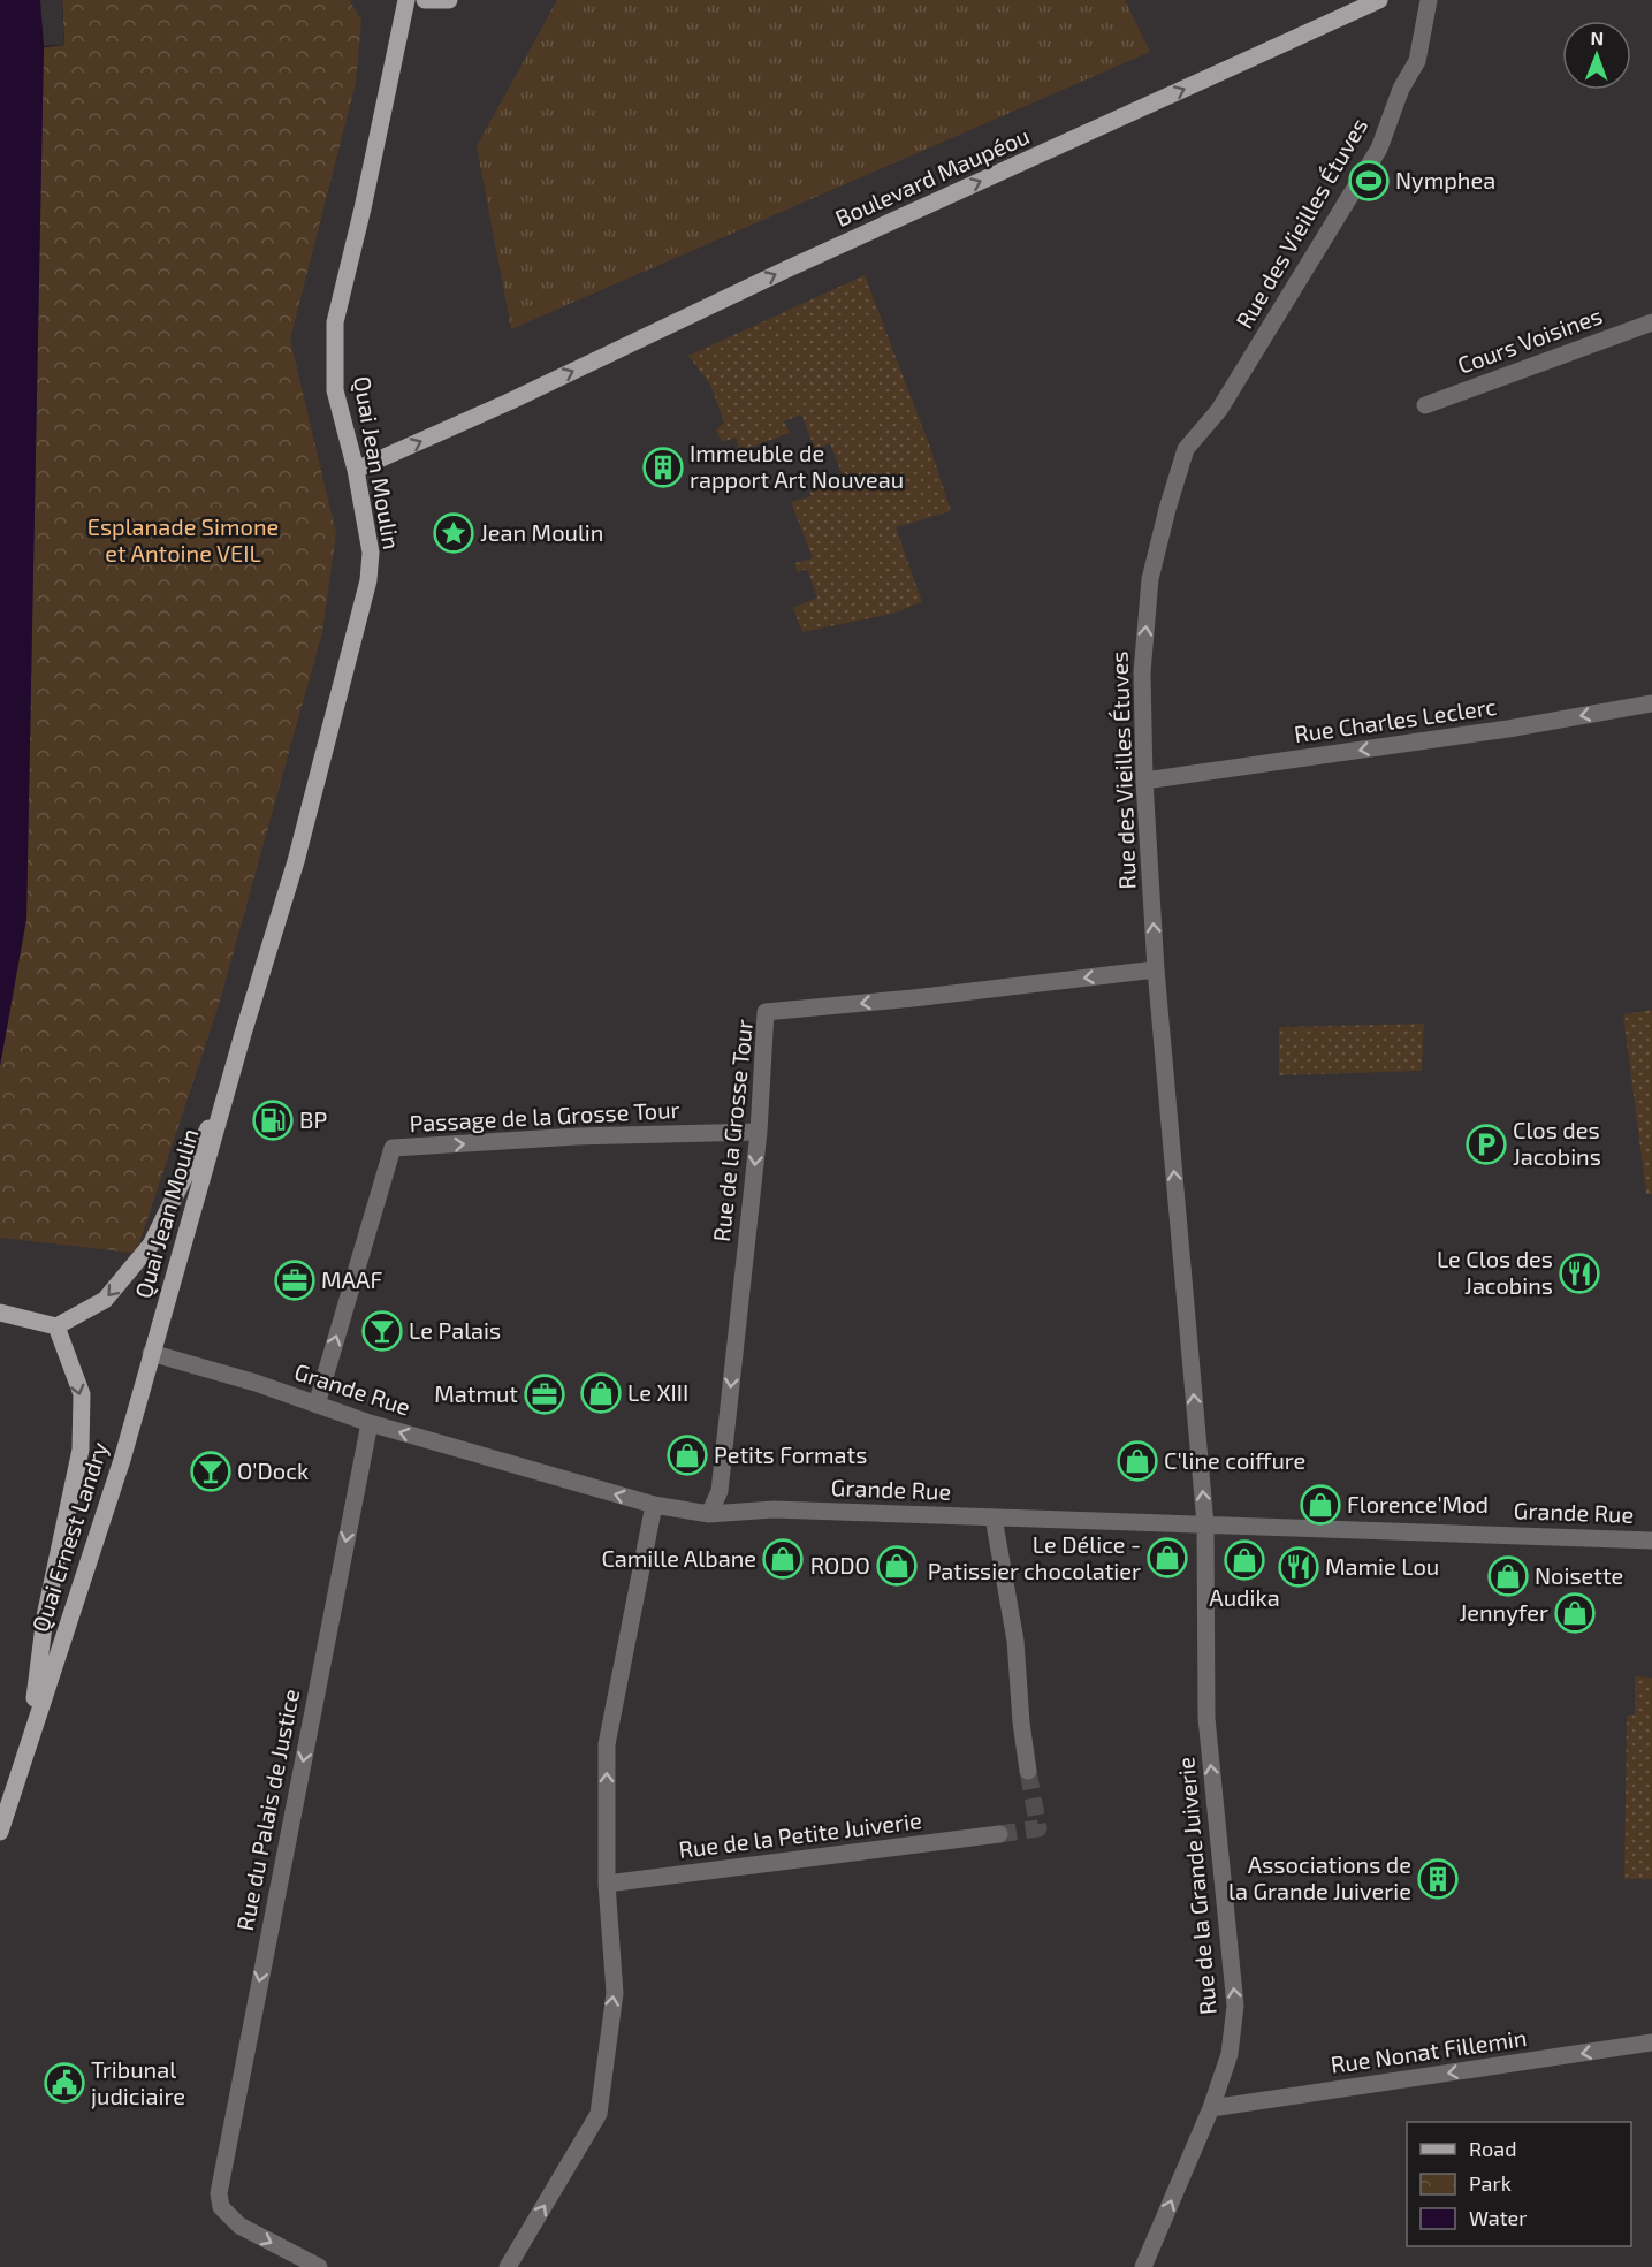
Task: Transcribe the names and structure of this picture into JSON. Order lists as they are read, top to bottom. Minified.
{"streets":{"main road":["Boulevard Maupéou","Quai Jean Moulin","Quai Ernest Landry"],"street":["Rue des Vieilles Étuves","Cours Voisines","Rue Charles Leclerc","Passage de la Grosse Tour","Rue de la Grosse Tour","Grande Rue","Rue du Palais de Justice","Rue de la Petite Juiverie","Rue de la Grande Juiverie","Rue Nonat Fillemin"]},"crossings":[["Boulevard Maupéou","Quai Jean Moulin"],["Rue des Vieilles Étuves","Rue Charles Leclerc"],["Rue des Vieilles Étuves","Rue de la Grosse Tour"],["Rue des Vieilles Étuves","Grande Rue"],["Rue des Vieilles Étuves","Rue de la Grande Juiverie"],["Quai Jean Moulin","Grande Rue"],["Quai Jean Moulin","Quai Ernest Landry"],["Passage de la Grosse Tour","Rue de la Grosse Tour"],["Passage de la Grosse Tour","Grande Rue"],["Rue de la Grosse Tour","Grande Rue"],["Grande Rue","Quai Ernest Landry"],["Grande Rue","Rue du Palais de Justice"],["Grande Rue","Rue de la Grande Juiverie"],["Rue de la Grande Juiverie","Rue Nonat Fillemin"]],"one_way":["Boulevard Maupéou","Rue des Vieilles Étuves","Rue Charles Leclerc","Passage de la Grosse Tour","Rue du Palais de Justice","Rue de la Grande Juiverie","Rue Nonat Fillemin"],"parks":["Esplanade Simone et Antoine VEIL"],"places":{"sports":["Nymphea"],"building":["Immeuble de rapport Art Nouveau","Associations de la Grande Juiverie"],"place":["Jean Moulin"],"fuel station":["BP"],"parking":["Clos des Jacobins"],"restaurant":["Le Clos des Jacobins","Mamie Lou"],"office":["MAAF","Matmut"],"bar":["Le Palais","O'Dock"],"shop":["Le XIII","Petits Formats","C'line coiffure","Florence'Mod","Le Délice - Patissier chocolatier","Camille Albane","Audika","RODO","Noisette","Jennyfer"],"public building":["Tribunal judiciaire"]},"legend":["Road","Park","Water"],"north":"top"}
